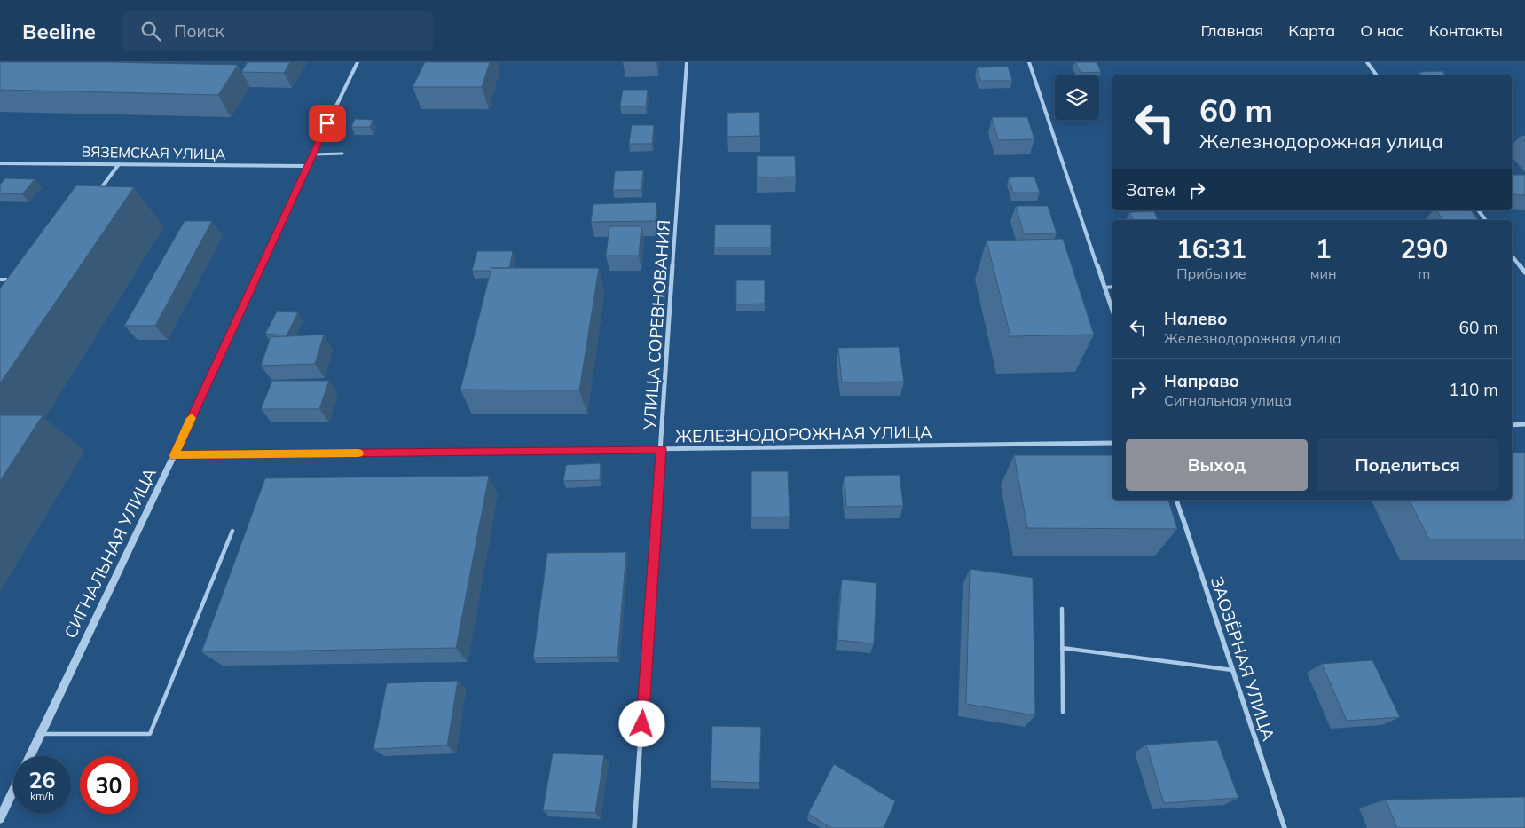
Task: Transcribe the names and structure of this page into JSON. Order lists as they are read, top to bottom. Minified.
{"streets":{"street":["ВЯЗЕМСКАЯ УЛИЦА","УЛИЦА СОРЕВНОВАНИЯ","ЖЕЛЕЗНОДОРОЖНАЯ УЛИЦА","СИГНАЛЬНАЯ УЛИЦА","ЗАОЗЁРНАЯ УЛИЦА"]},"crossings":[["ВЯЗЕМСКАЯ УЛИЦА","СИГНАЛЬНАЯ УЛИЦА"],["УЛИЦА СОРЕВНОВАНИЯ","ЖЕЛЕЗНОДОРОЖНАЯ УЛИЦА"],["ЖЕЛЕЗНОДОРОЖНАЯ УЛИЦА","СИГНАЛЬНАЯ УЛИЦА"]],"page":{"header":"Beeline","search":"Поиск","nav":["Главная","Карта","О нас","Контакты"],"turn":["60 m","Железнодорожная улица"],"then":"Затем","eta":["16:31","Прибытие","1","мин","290","m"],"list":[{"name":"Налево","note":"Железнодорожная улица","value":"60 m"},{"name":"Направо","note":"Сигнальная улица","value":"110 m"}],"buttons":["Выход","Поделиться"],"speed":"26 km/h","limit":"30"}}
